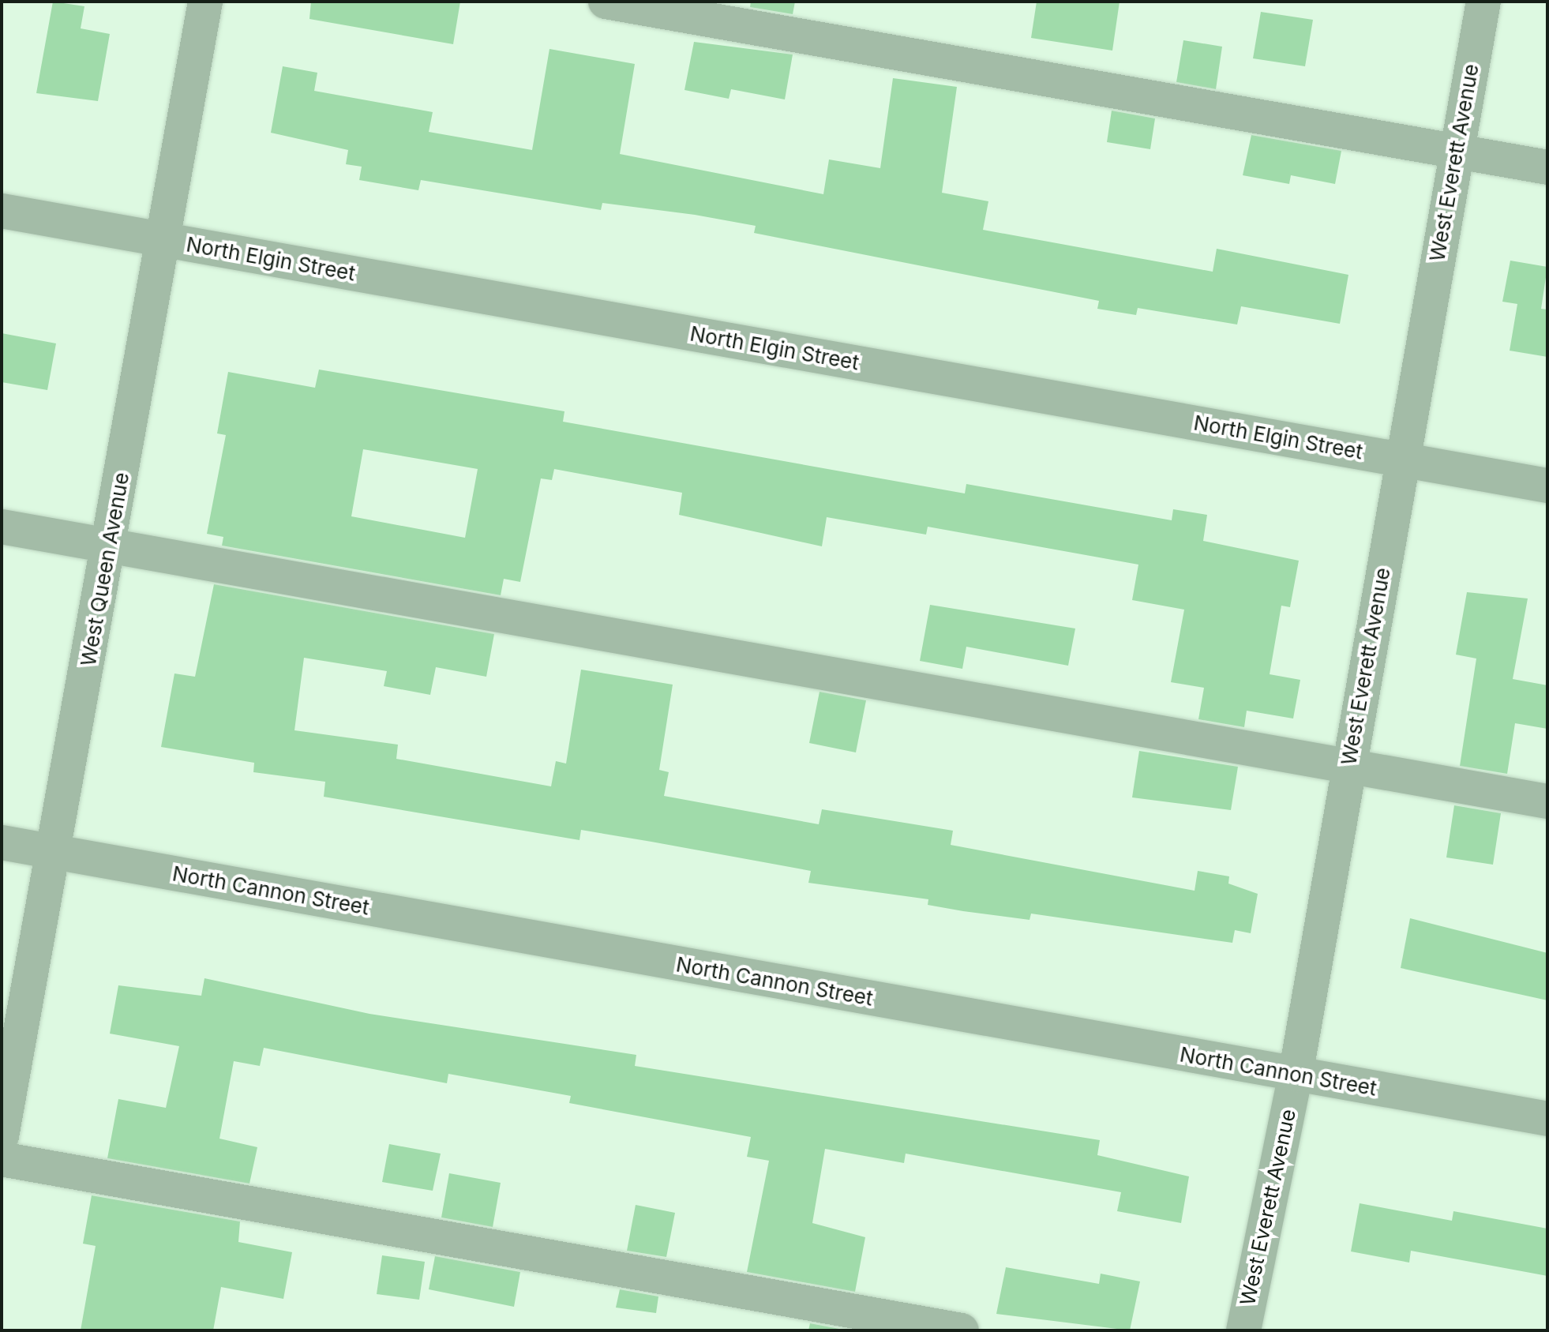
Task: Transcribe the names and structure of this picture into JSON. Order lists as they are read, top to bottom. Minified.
{"streets":{"street":["West Everett Avenue","North Elgin Street","West Queen Avenue","North Cannon Street"]},"crossings":[["West Everett Avenue","North Elgin Street"],["West Everett Avenue","North Cannon Street"],["North Elgin Street","West Queen Avenue"],["West Queen Avenue","North Cannon Street"]]}
